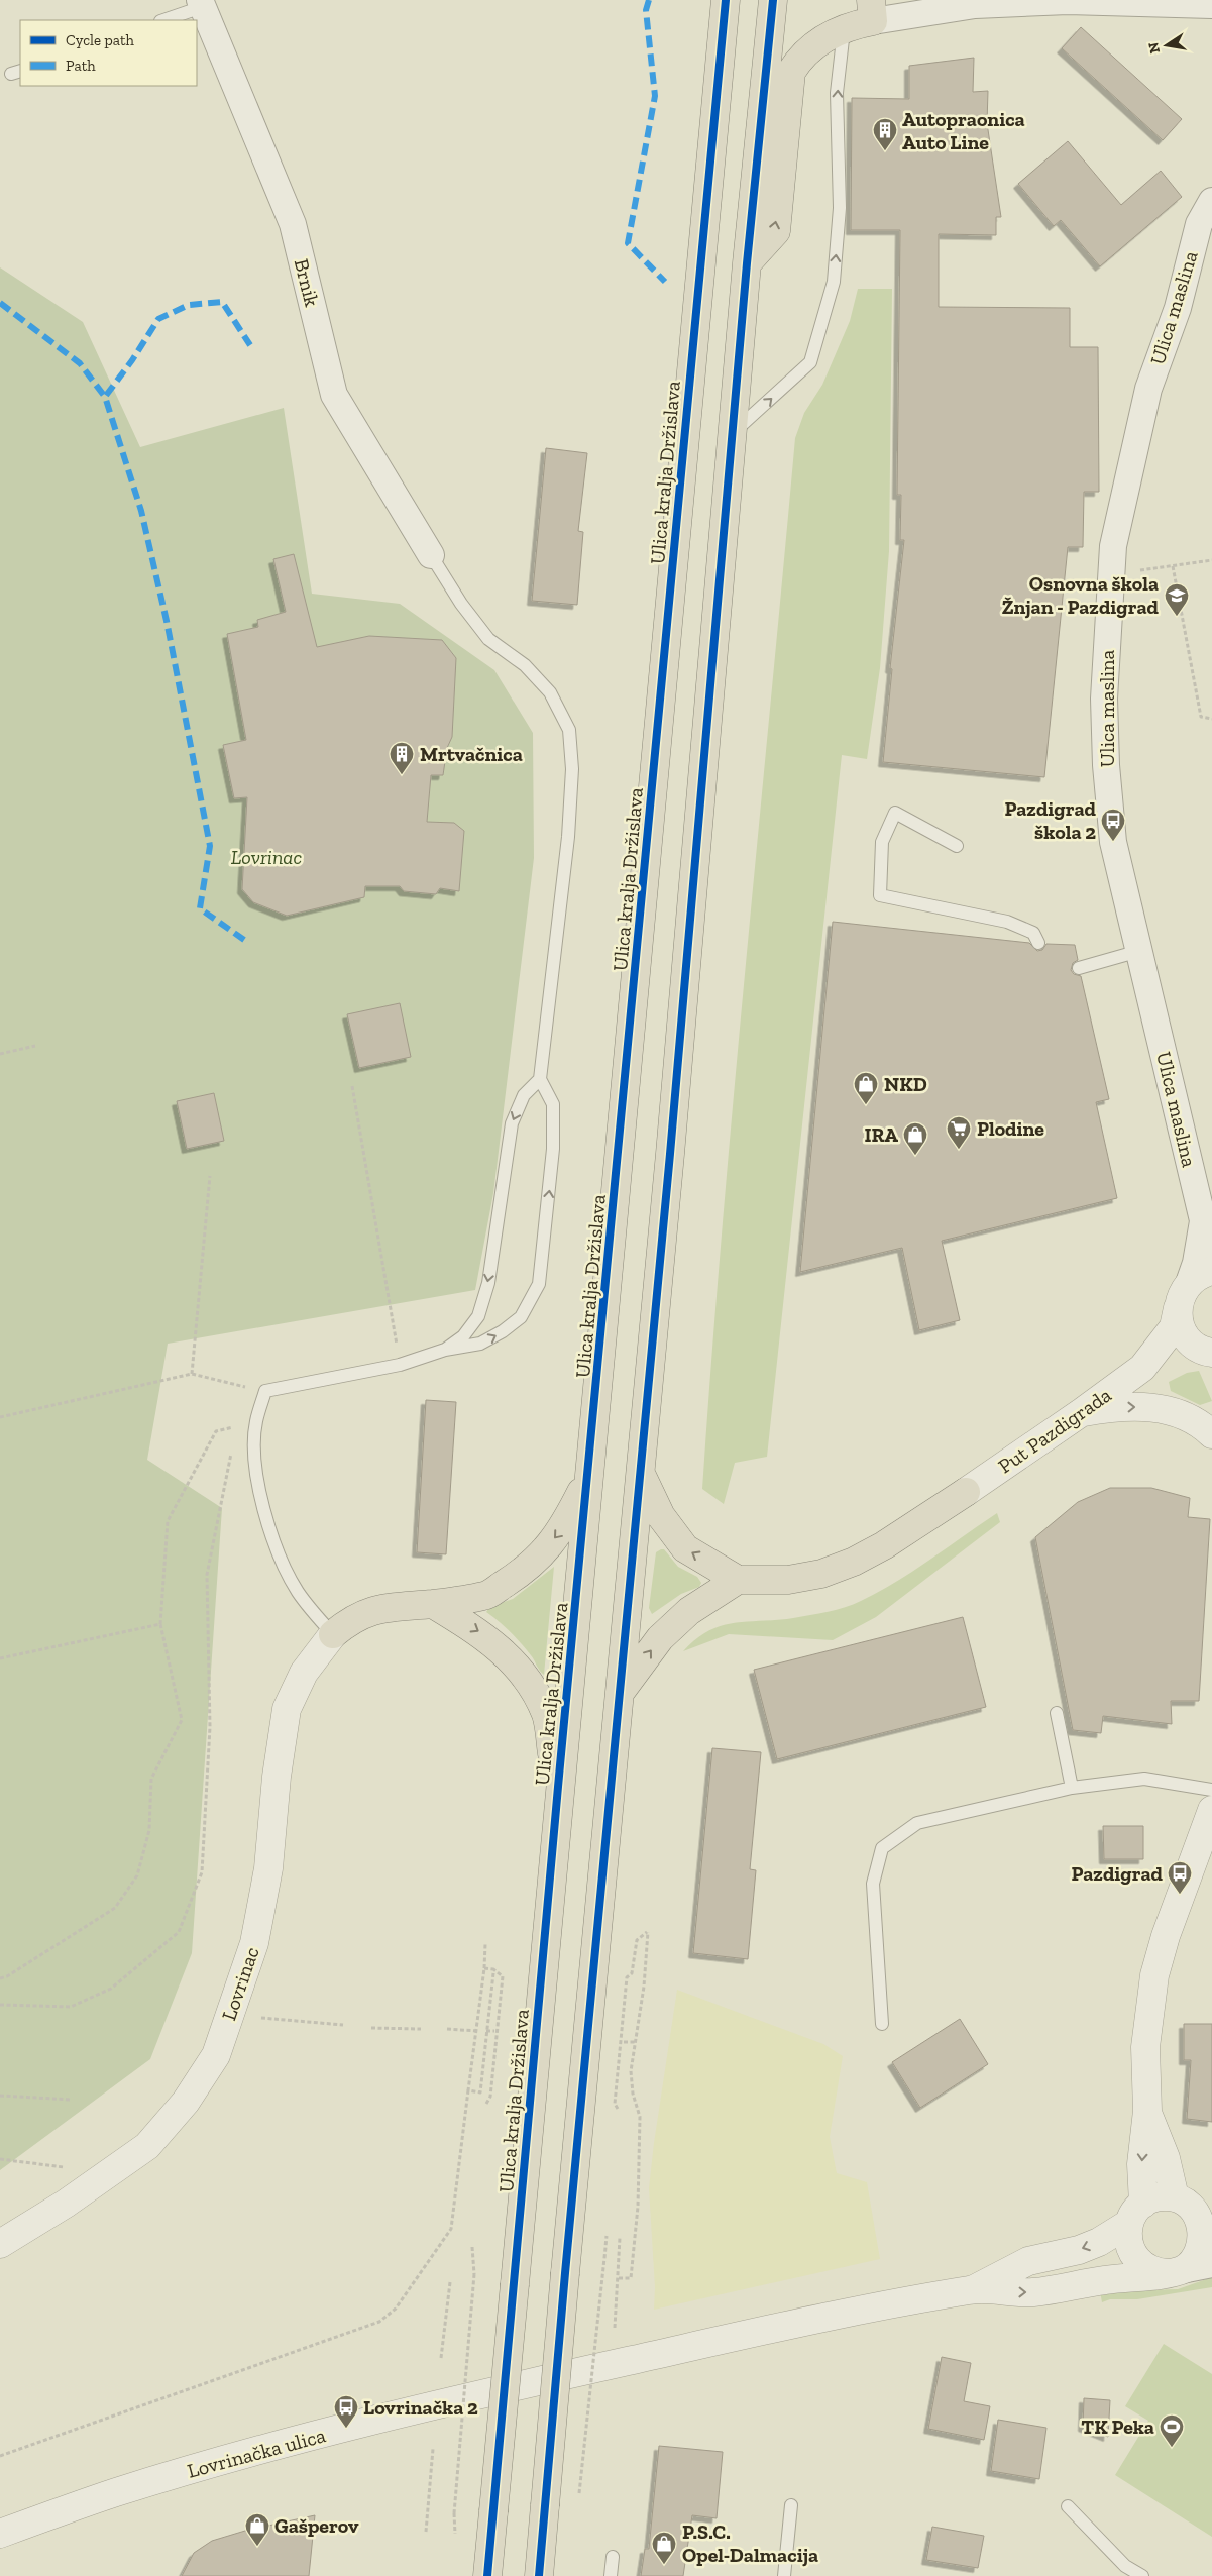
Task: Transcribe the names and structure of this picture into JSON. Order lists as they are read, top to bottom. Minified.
{"streets":{"highway":["Ulica kralja Držislava"],"street":["Brnik","Ulica maslina","Put Pazdigrada","Lovrinac","Lovrinačka ulica"]},"crossings":[["Ulica maslina","Put Pazdigrada"]],"parks":["Lovrinac"],"places":{"building":["Autopraonica Auto Line","Mrtvačnica"],"school or university":["Osnovna škola Žnjan - Pazdigrad"],"bus stop":["Pazdigrad škola 2","Pazdigrad","Lovrinačka 2"],"shop":["NKD","IRA","Gašperov","P.S.C. Opel-Dalmacija"],"supermarket":["Plodine"],"sports":["TK Peka"]},"legend":["Cycle path","Path"],"north":"left"}
